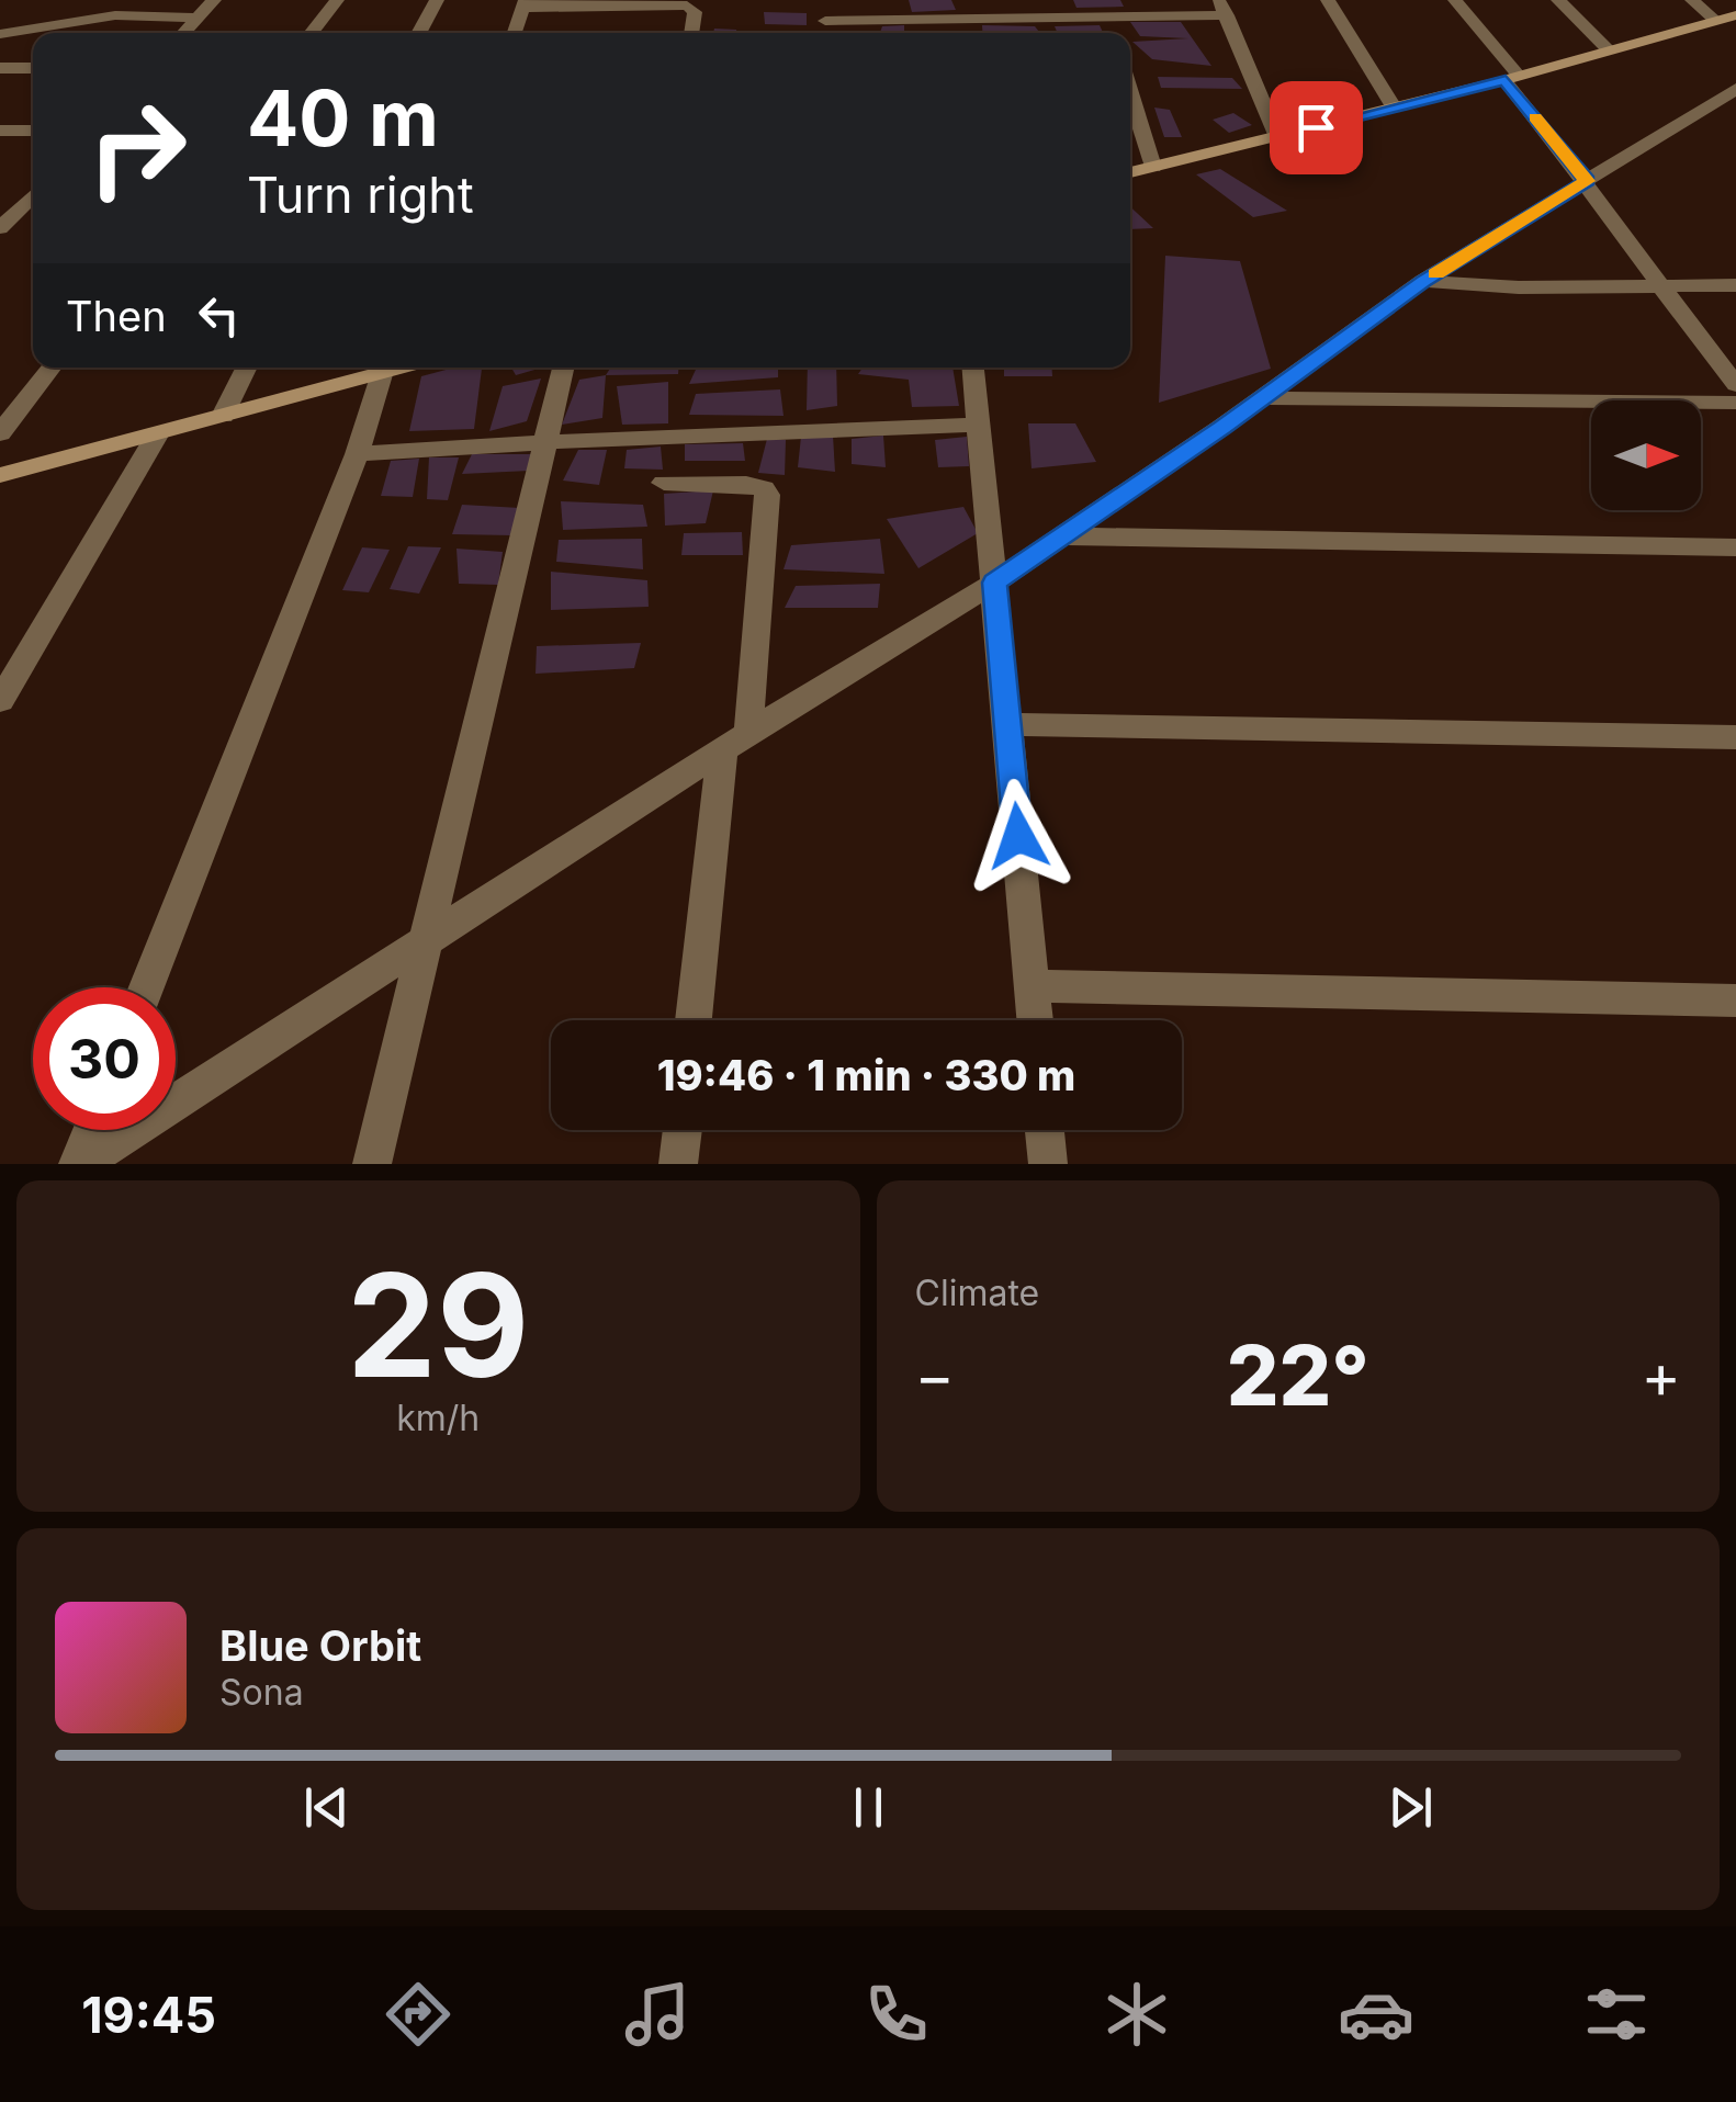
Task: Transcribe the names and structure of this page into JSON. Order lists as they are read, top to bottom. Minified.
{"north":"right","page":{"turn":["40 m","Turn right"],"then":"Then","limit":"30","trip":"19:46 · 1 min · 330 m","tile":[["29","km/h"],"Climate"],"heat":["−","22°","+"],"song":["Blue Orbit","Sona"],"tabs":"19:45"}}
